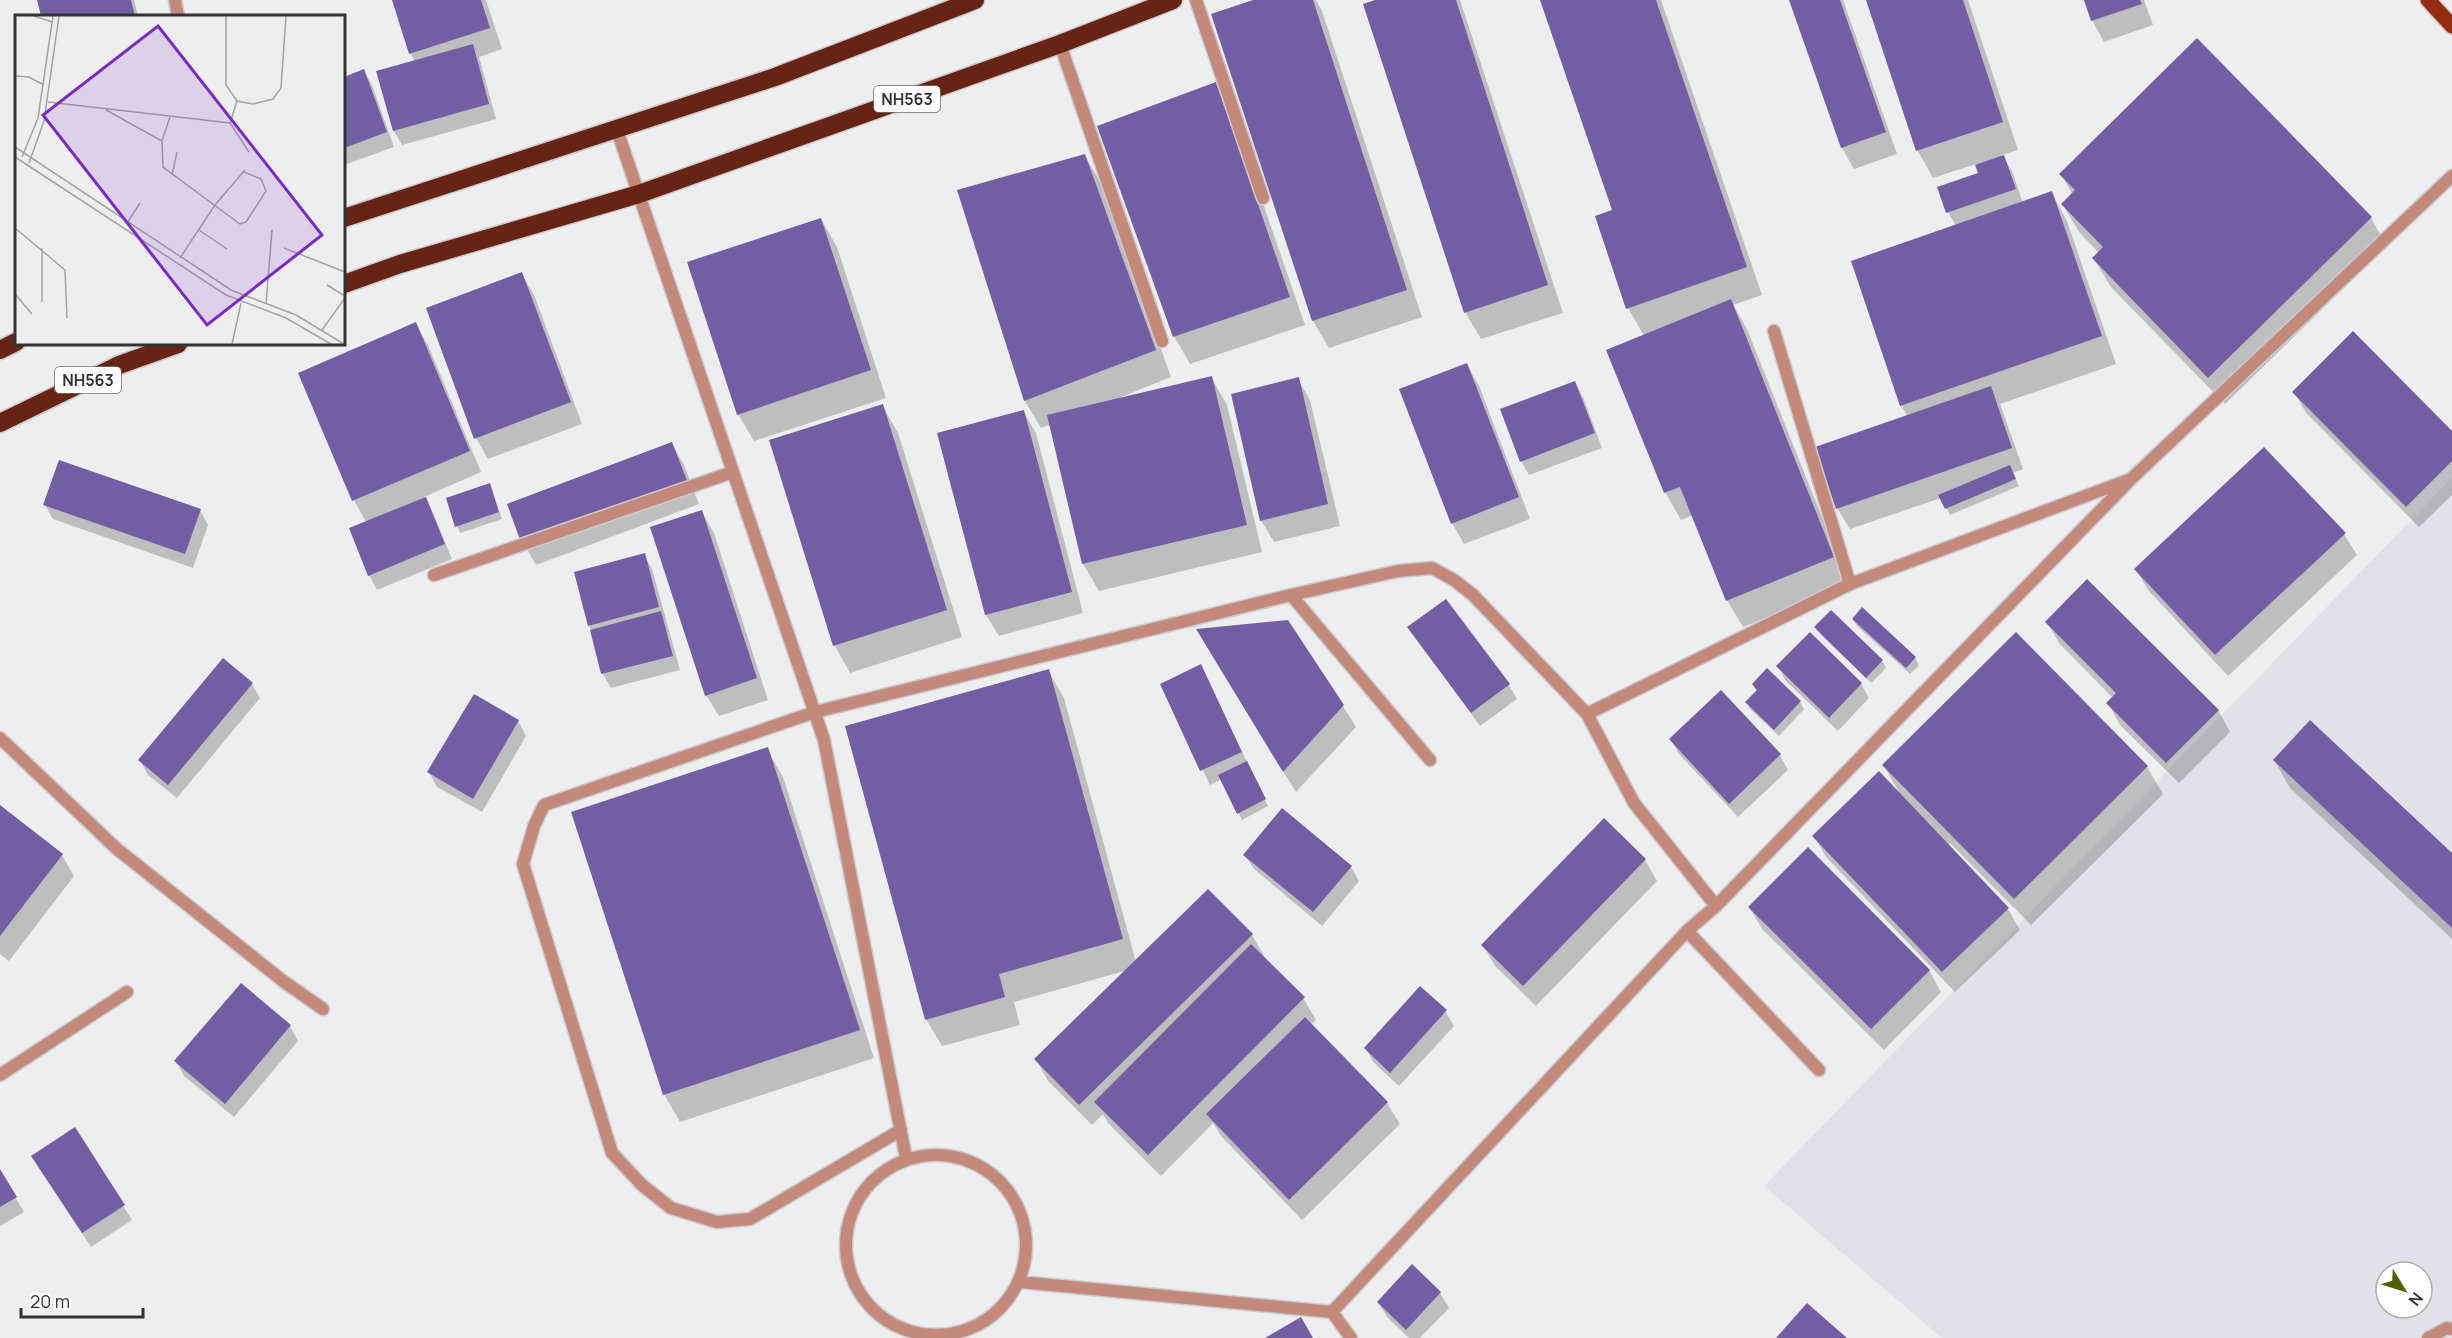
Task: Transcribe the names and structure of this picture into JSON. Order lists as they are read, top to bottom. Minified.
{"streets":{"highway":["NH563"]},"scale_bar":"20 m","north":"bottom right"}
